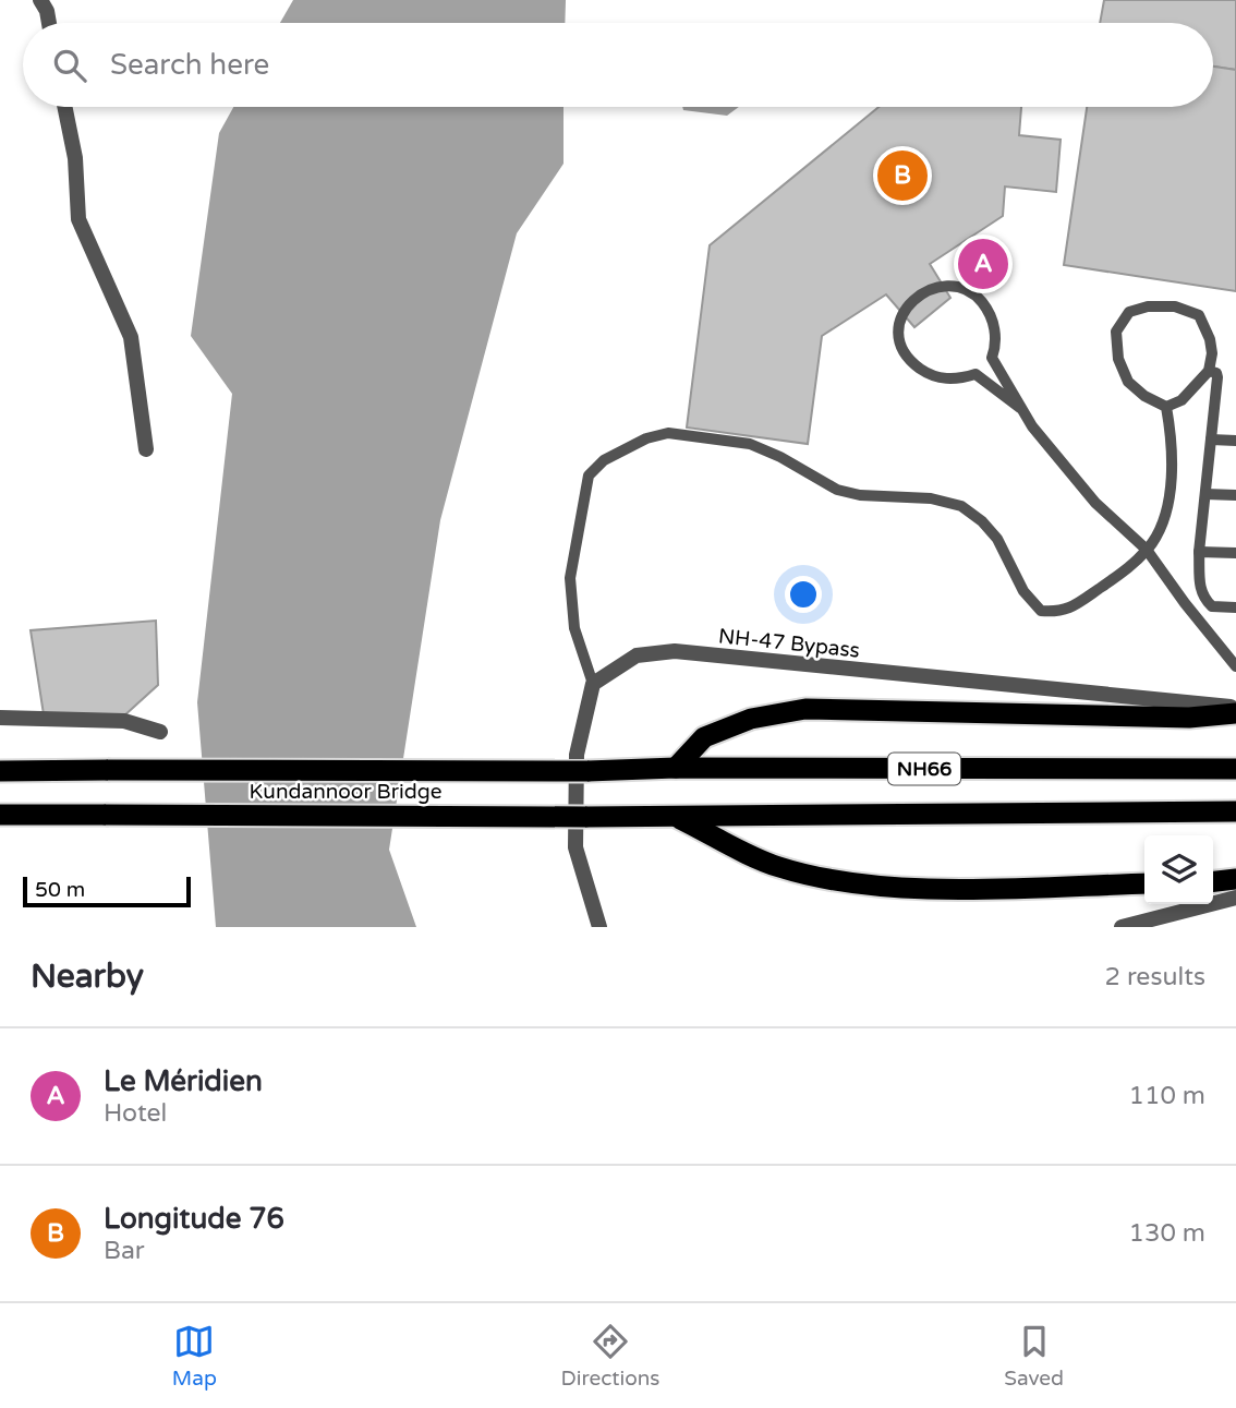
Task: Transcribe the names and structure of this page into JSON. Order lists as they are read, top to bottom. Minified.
{"streets":{"highway":["NH66","Kundannoor Bridge"],"street":["NH-47 Bypass"]},"crossings":[["NH66","Kundannoor Bridge"]],"scale_bar":"50 m","page":{"search":"Search here","pins":["B","A"],"scale":"50 m","heading":["Nearby","2 results"],"list":[{"mark":"A","name":"Le Méridien","note":"Hotel","value":"110 m"},{"mark":"B","name":"Longitude 76","note":"Bar","value":"130 m"}],"nav":["Map","Directions","Saved"]}}
